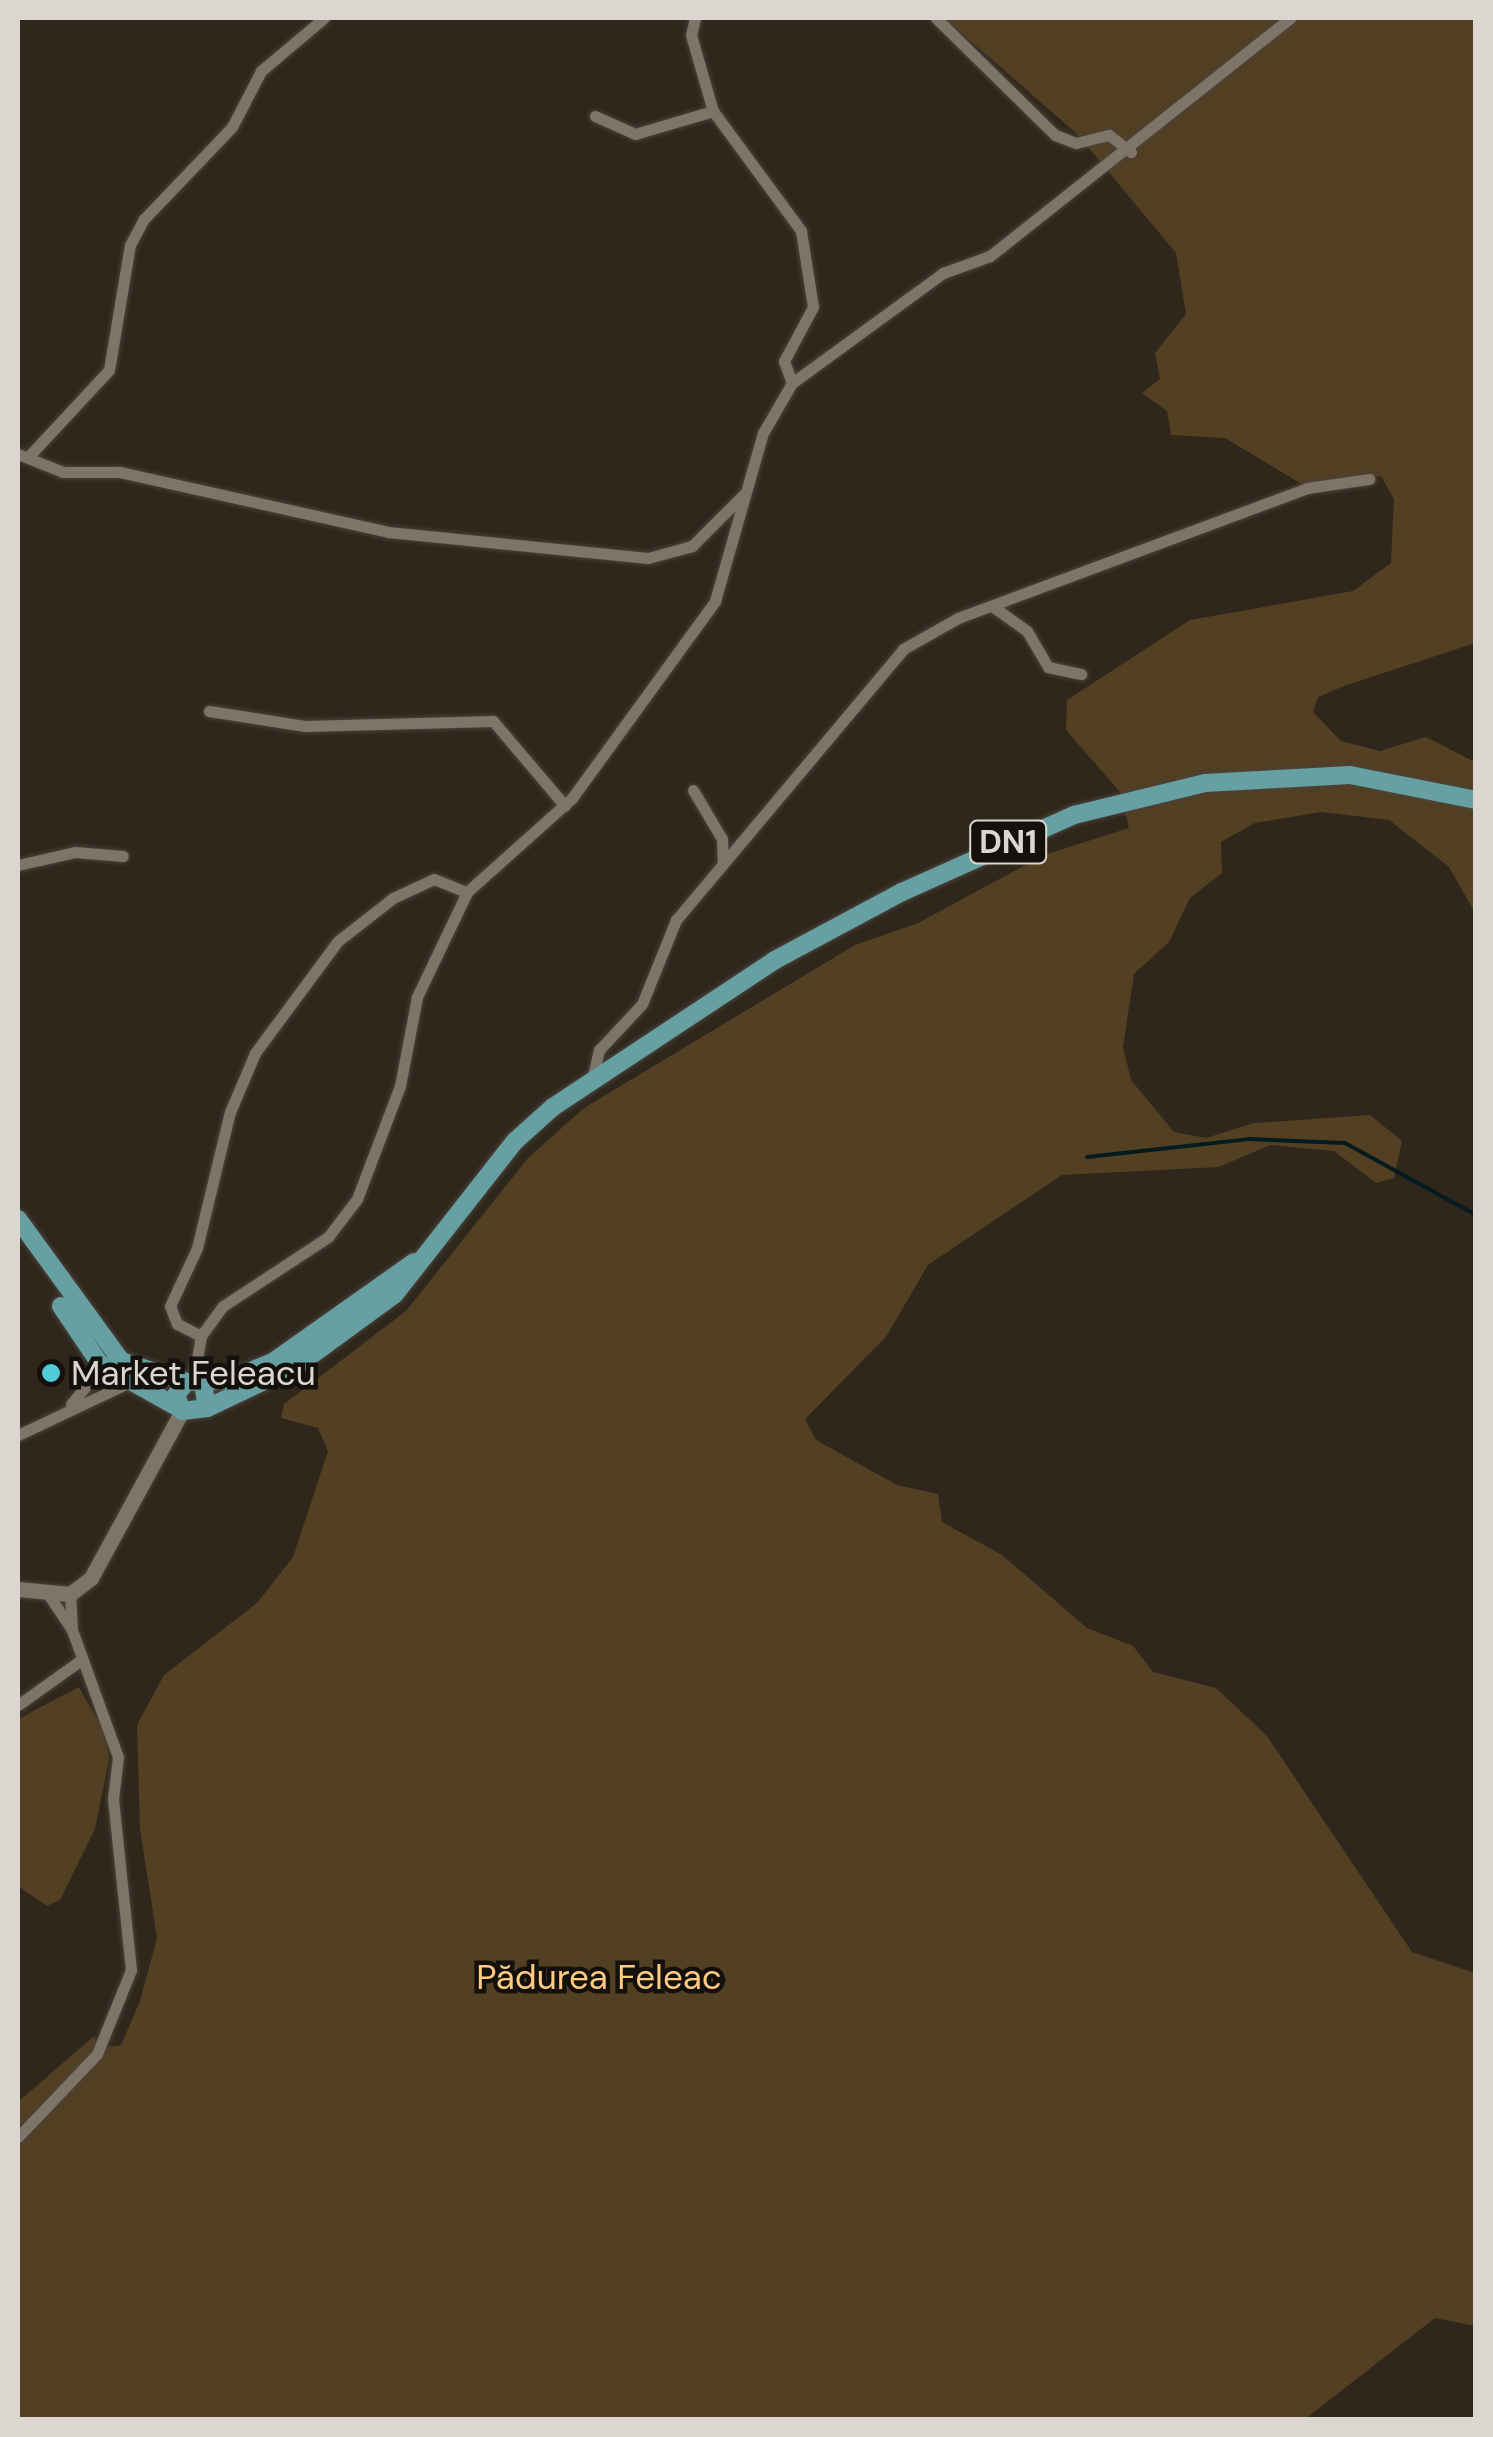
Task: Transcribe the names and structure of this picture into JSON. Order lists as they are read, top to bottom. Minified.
{"streets":{"main road":["DN1"]},"parks":["Pădurea Feleac"],"places":["Market Feleacu"]}
